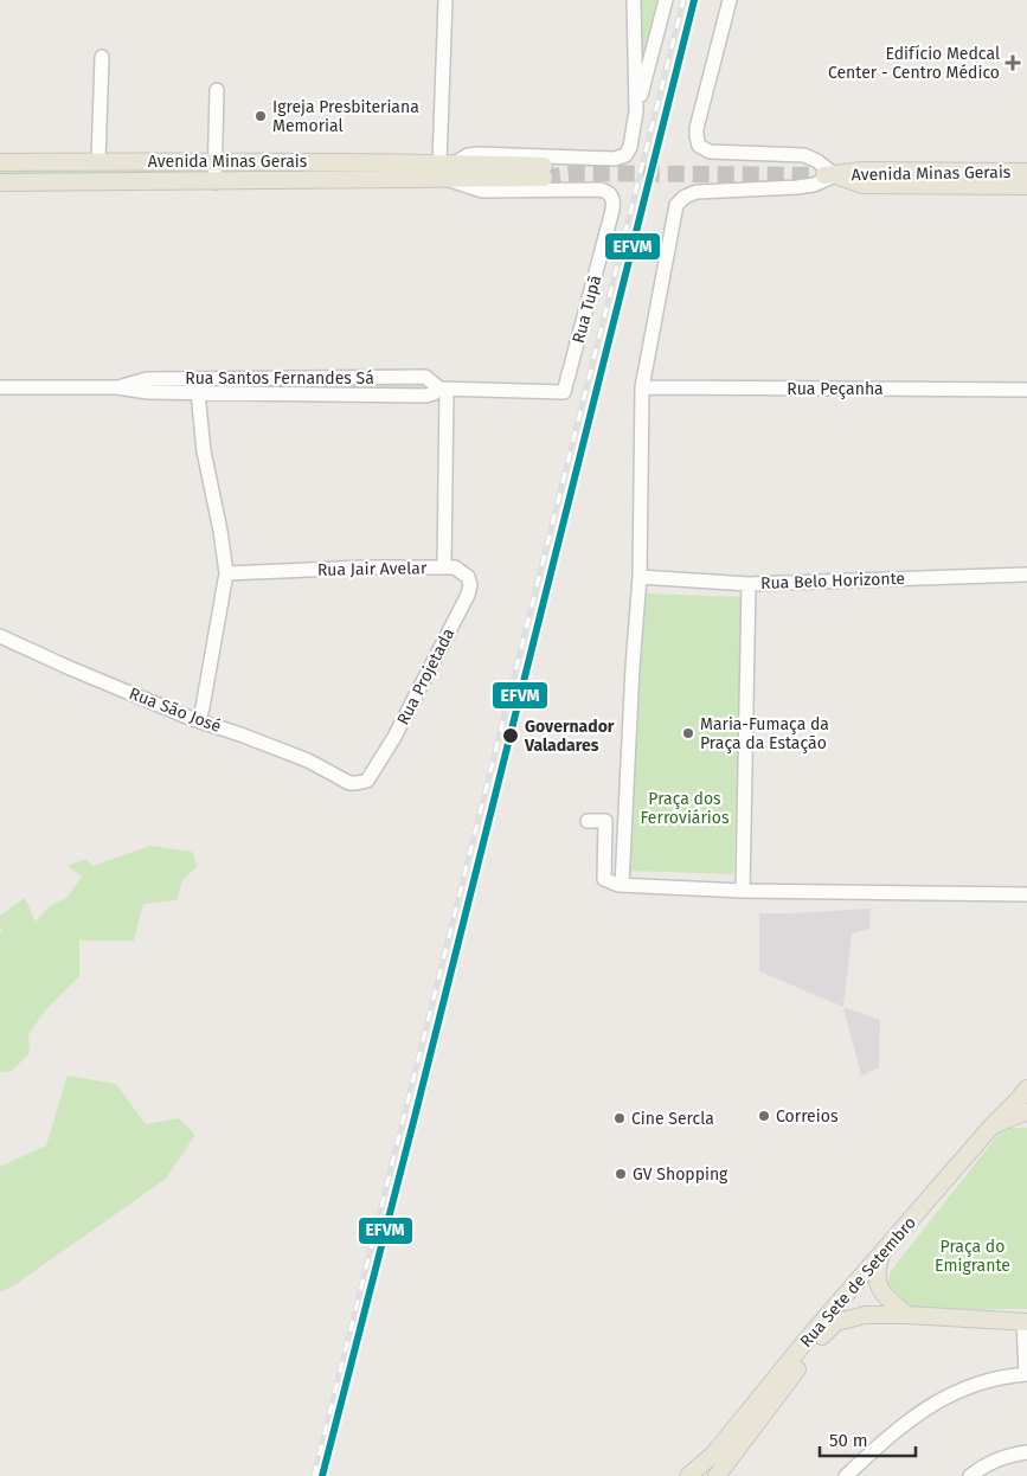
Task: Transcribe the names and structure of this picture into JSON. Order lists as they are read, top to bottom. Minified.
{"streets":{"main road":["Avenida Minas Gerais","Rua Sete de Setembro"],"street":["Rua Tupã","Rua Santos Fernandes Sá","Rua Peçanha","Rua Jair Avelar","Rua Belo Horizonte","Rua Projetada","Rua São José"]},"crossings":[["Avenida Minas Gerais","Rua Tupã"],["Avenida Minas Gerais","Rua Peçanha"],["Rua Tupã","Rua Santos Fernandes Sá"],["Rua Santos Fernandes Sá","Rua Jair Avelar"],["Rua Jair Avelar","Rua Projetada"],["Rua Projetada","Rua São José"]],"parks":["Praça dos Ferroviários","Praça do Emigrante"],"places":{"health":["Edifício Medcal Center - Centro Médico"],"other":["Igreja Presbiteriana Memorial","Maria-Fumaça da Praça da Estação","Governador Valadares","Correios","Cine Sercla","GV Shopping"]},"lines":["transit line EFVM"],"scale_bar":"50 m"}
